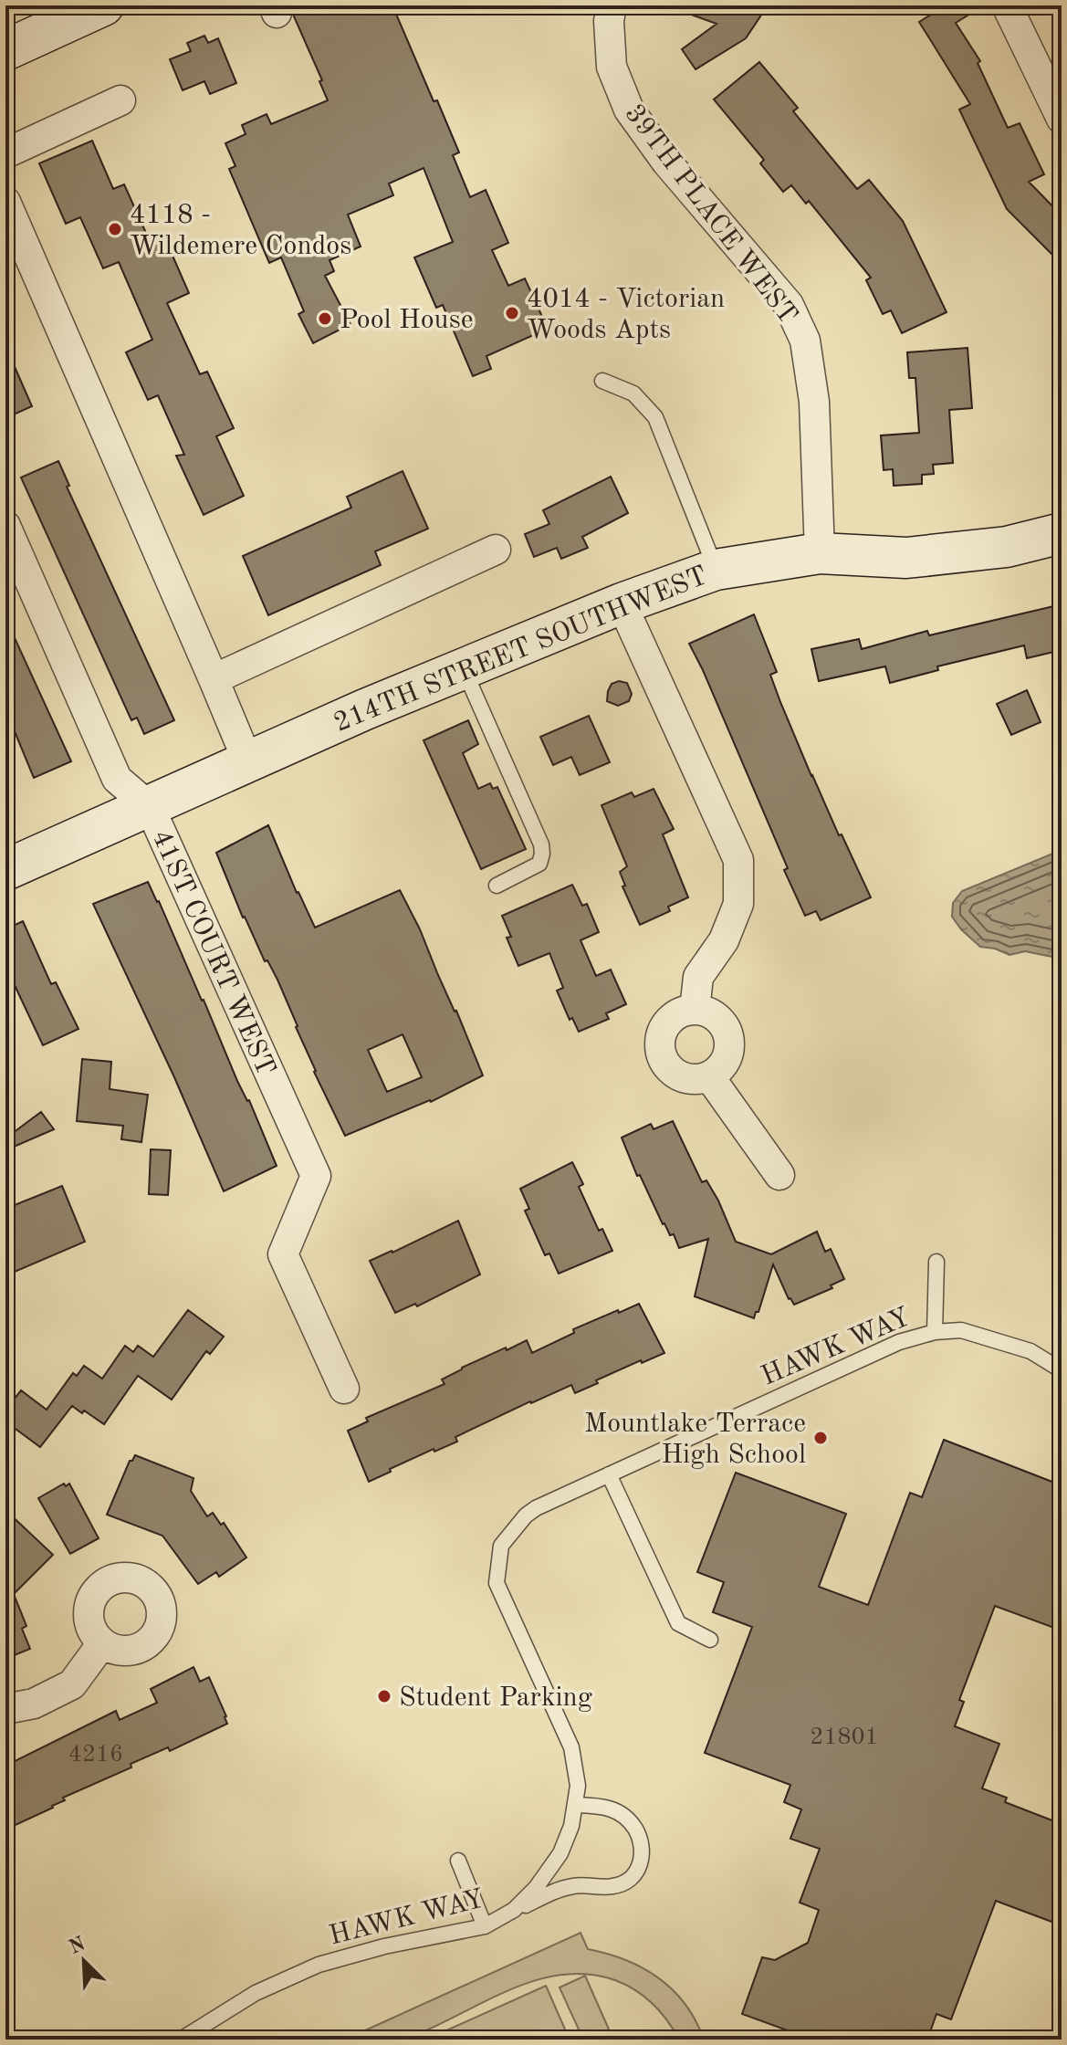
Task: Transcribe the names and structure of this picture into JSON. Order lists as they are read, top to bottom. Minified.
{"streets":{"street":["39TH PLACE WEST","214TH STREET SOUTHWEST","41ST COURT WEST"],"lane":["HAWK WAY"]},"crossings":[["39TH PLACE WEST","214TH STREET SOUTHWEST"],["214TH STREET SOUTHWEST","41ST COURT WEST"]],"places":["4118 - Wildemere Condos","4014 - Victorian Woods Apts","Pool House","Mountlake Terrace High School","Student Parking"],"house_numbers":["21801","4216"],"north":"top left"}
